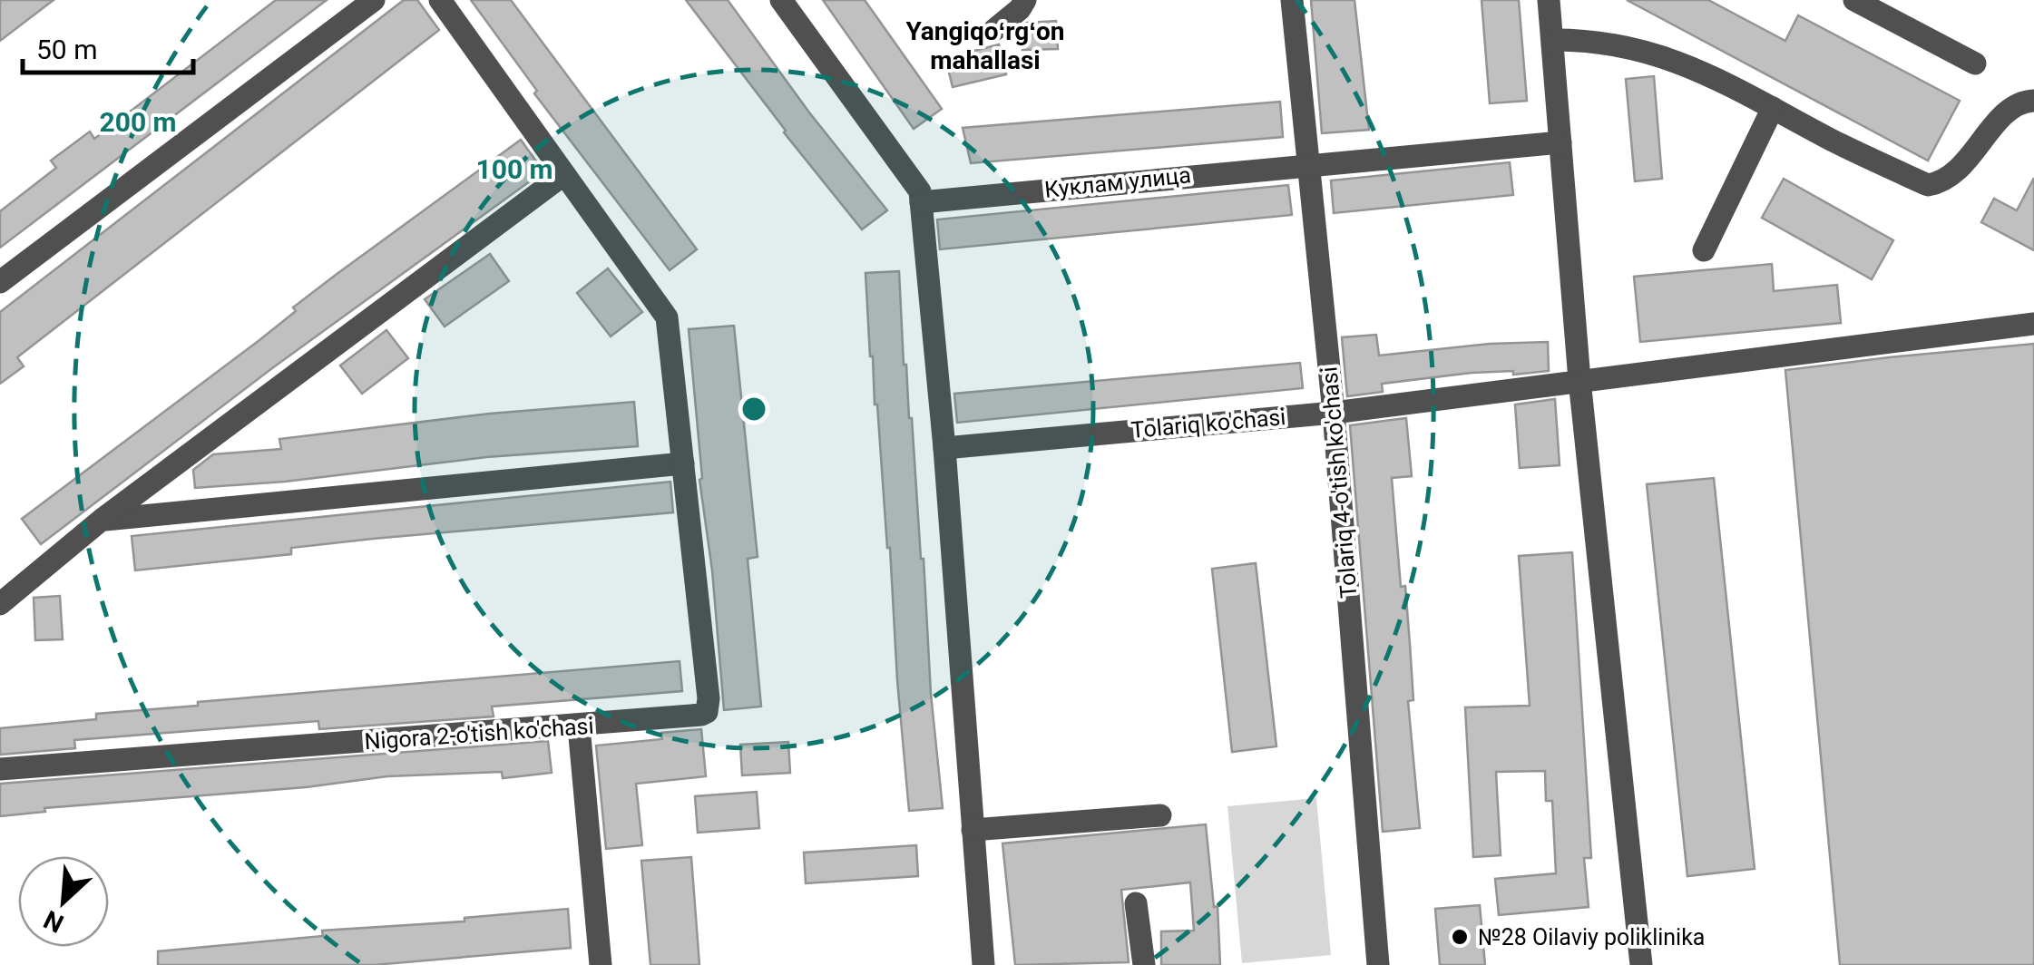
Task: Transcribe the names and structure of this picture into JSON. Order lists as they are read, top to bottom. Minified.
{"streets":{"street":["Куклам улица","Tolariq ko'chasi","Tolariq 4-o'tish ko'chasi","Nigora 2-o'tish ko'chasi"]},"crossings":[["Куклам улица","Tolariq 4-o'tish ko'chasi"],["Tolariq ko'chasi","Tolariq 4-o'tish ko'chasi"]],"districts":["Yangiqoʻrgʻon mahallasi"],"places":["№28 Oilaviy poliklinika"],"scale_bar":"50 m","north":"bottom left","rings":["200 m","100 m"]}
